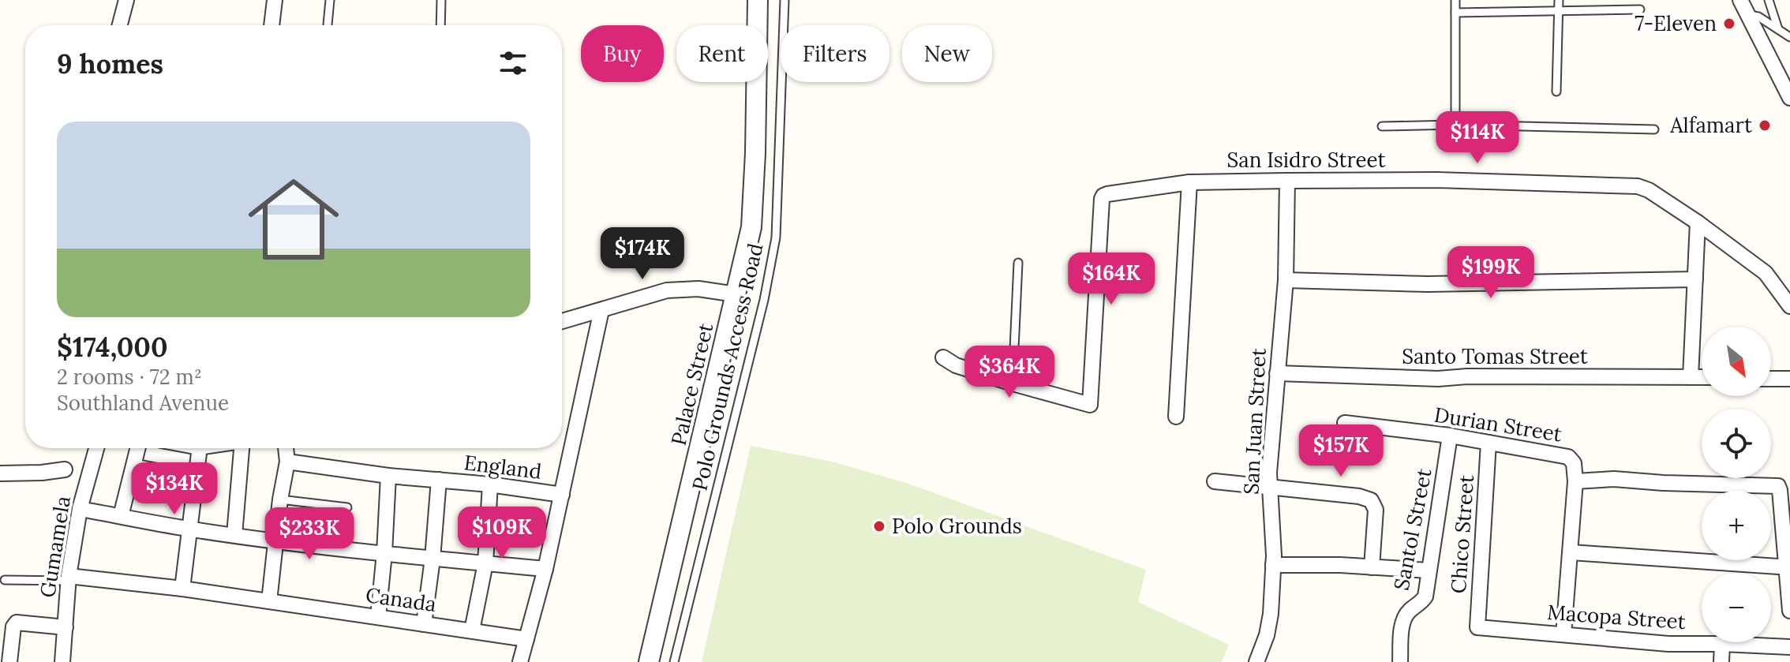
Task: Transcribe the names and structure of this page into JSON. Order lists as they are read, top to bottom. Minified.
{"streets":{"street":["San Isidro Street","Santo Tomas Street","Palace Street","San Juan Street","Durian Street","England","Santol Street","Chico Street","Gumamela","Canada","Macopa Street"],"lane":["Polo Grounds Access Road"]},"crossings":[["San Isidro Street","San Juan Street"],["Santo Tomas Street","San Juan Street"],["Durian Street","Santol Street"],["Durian Street","Chico Street"],["Chico Street","Macopa Street"],["Gumamela","Canada"]],"places":["7-Eleven","Alfamart","Polo Grounds"],"north":"bottom right","page":{"chip":["Buy","Rent","Filters","New"],"heading":"9 homes","list":[{"name":"$174,000","note":"2 rooms · 72 m² · Southland Avenue"}],"price":["$114K","$174K","$199K","$164K","$364K","$157K","$134K","$109K","$233K"],"map_buttons":["+","−"]}}
